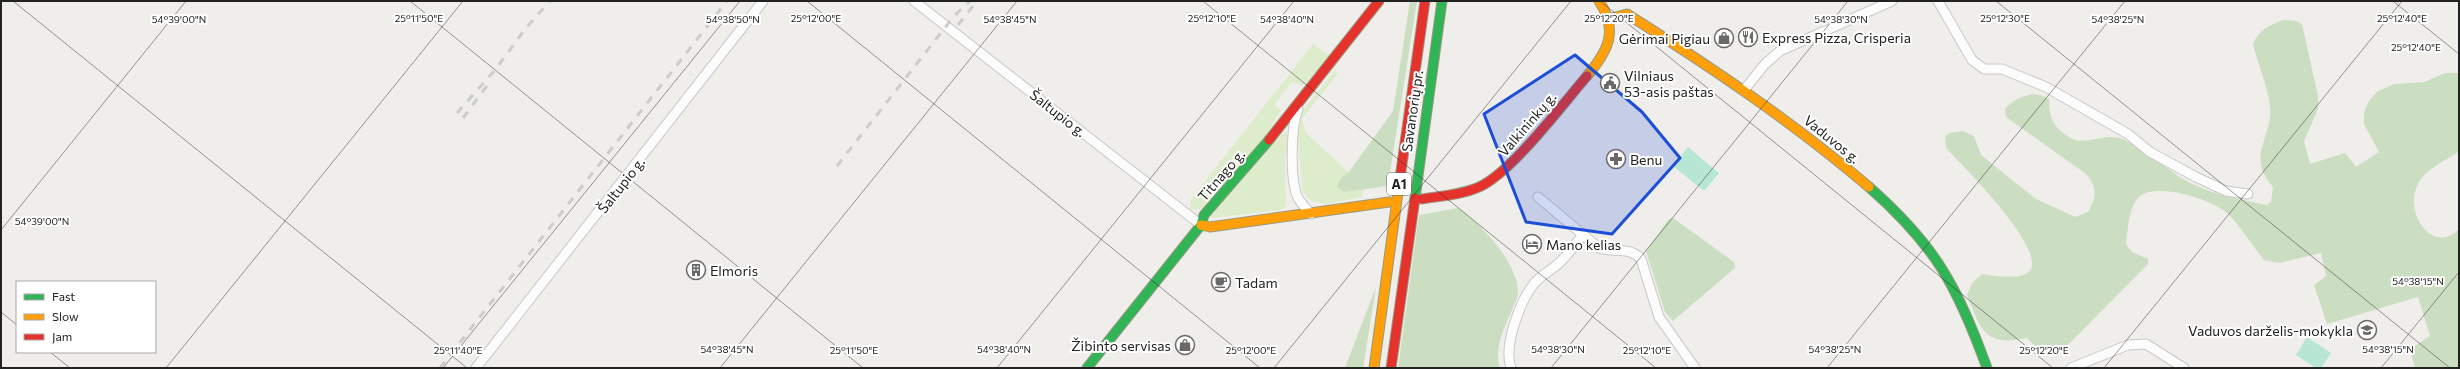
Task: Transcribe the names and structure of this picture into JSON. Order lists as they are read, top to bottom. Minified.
{"streets":{"main road":["Savanorių pr.","Valkininkų g.","Vaduvos g.","Titnago g.","A1"],"street":["Šaltupio g."]},"crossings":[["Šaltupio g.","Titnago g."],["Valkininkų g.","Vaduvos g."]],"places":{"restaurant":["Express Pizza, Crisperia"],"shop":["Gėrimai Pigiau","Žibinto servisas"],"public building":["Vilniaus 53-asis paštas"],"pharmacy":["Benu"],"hotel":["Mano kelias"],"building":["Elmoris"],"cafe":["Tadam"],"school or university":["Vaduvos darželis-mokykla"]},"legend":["Fast","Slow","Jam"],"coordinates":["25°12'40\"E","25°11'50\"E","25°12'00\"E","25°12'10\"E","25°12'20\"E","25°12'30\"E","54°39'00\"N","54°38'50\"N","54°38'45\"N","54°38'40\"N","54°38'30\"N","54°38'25\"N","54°38'15\"N","25°11'40\"E"]}
